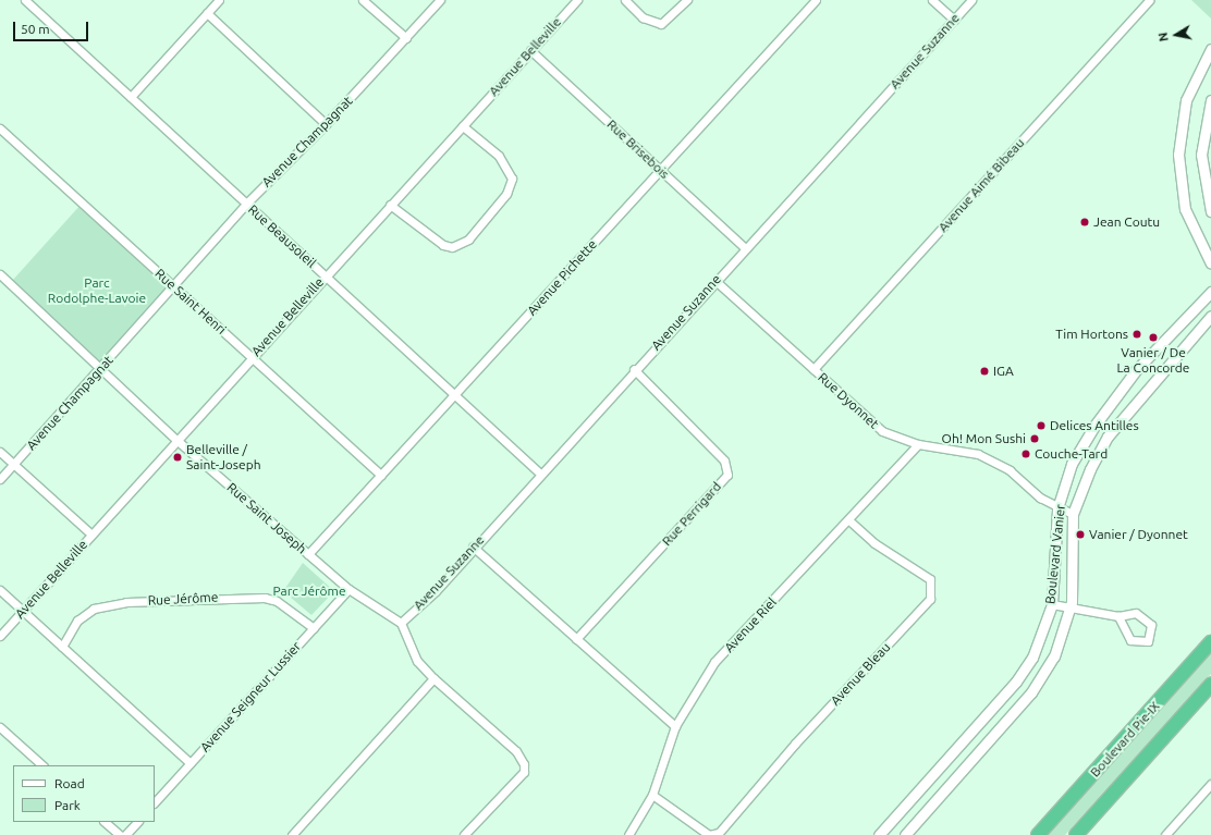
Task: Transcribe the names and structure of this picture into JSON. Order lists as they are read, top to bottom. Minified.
{"streets":{"highway":["Boulevard Pie-IX"],"street":["Avenue Suzanne","Avenue Belleville","Avenue Champagnat","Rue Brisebois","Avenue Aimé Bibeau","Rue Beausoleil","Avenue Pichette","Rue Saint Henri","Rue Dyonnet","Rue Perrigard","Rue Saint Joseph","Boulevard Vanier","Rue Jérôme","Avenue Riel","Avenue Bleau","Avenue Seigneur Lussier"]},"crossings":[["Avenue Suzanne","Rue Brisebois"],["Avenue Suzanne","Rue Beausoleil"],["Avenue Suzanne","Rue Dyonnet"],["Avenue Suzanne","Rue Perrigard"],["Avenue Suzanne","Rue Saint Joseph"],["Avenue Belleville","Rue Brisebois"],["Avenue Belleville","Rue Beausoleil"],["Avenue Belleville","Rue Saint Henri"],["Avenue Belleville","Rue Saint Joseph"],["Avenue Champagnat","Rue Beausoleil"],["Avenue Champagnat","Rue Saint Henri"],["Avenue Champagnat","Rue Saint Joseph"],["Rue Brisebois","Avenue Pichette"],["Avenue Aimé Bibeau","Rue Dyonnet"],["Rue Beausoleil","Avenue Pichette"],["Avenue Pichette","Rue Saint Henri"],["Avenue Pichette","Rue Saint Joseph"],["Rue Dyonnet","Boulevard Vanier"],["Rue Dyonnet","Avenue Riel"],["Rue Saint Joseph","Avenue Seigneur Lussier"],["Rue Jérôme","Avenue Seigneur Lussier"],["Avenue Riel","Avenue Bleau"]],"parks":["Parc Rodolphe-Lavoie","Parc Jérôme"],"places":["Jean Coutu","Tim Hortons","Vanier / De La Concorde","IGA","Delices Antilles","Oh! Mon Sushi","Couche-Tard","Belleville / Saint-Joseph","Vanier / Dyonnet"],"legend":["Road","Park"],"scale_bar":"50 m","north":"left"}
